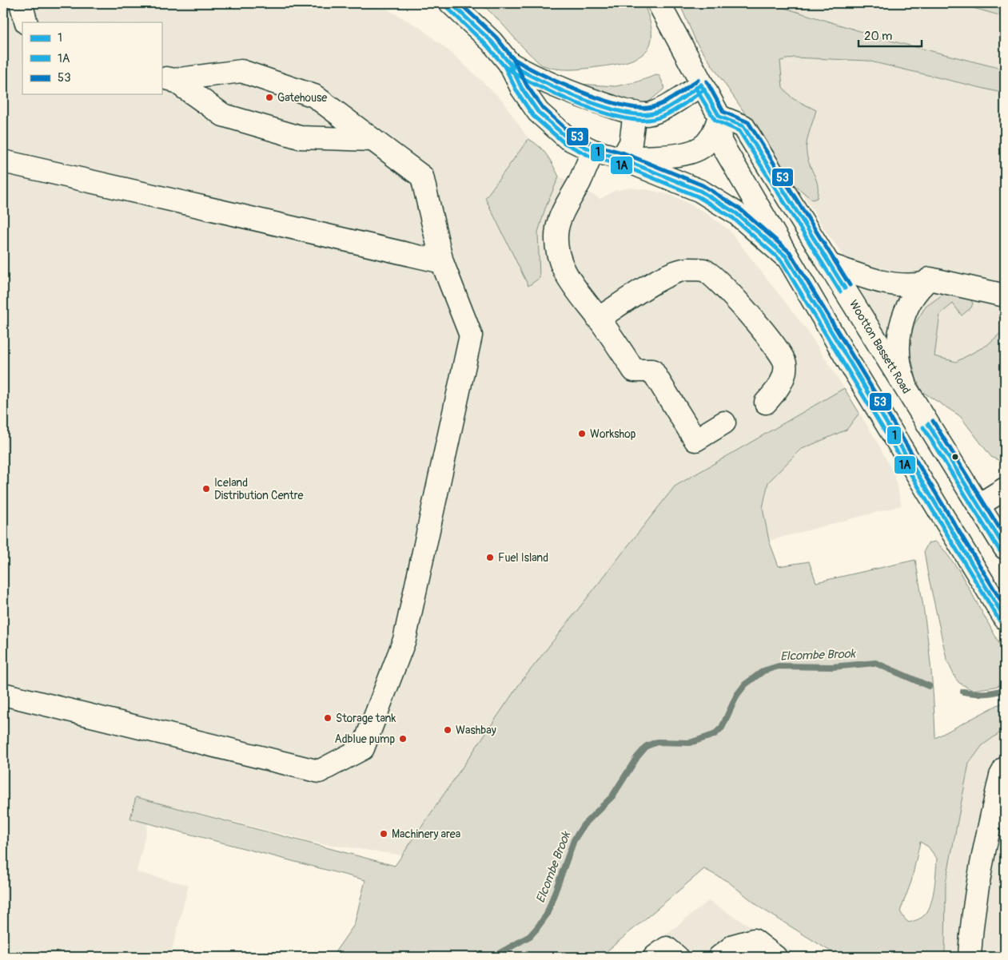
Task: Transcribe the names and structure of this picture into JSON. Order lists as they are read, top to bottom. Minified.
{"streets":{"main road":["Wootton Bassett Road"]},"water":["Elcombe Brook"],"places":["Gatehouse","Workshop","Iceland Distribution Centre","Fuel Island","Storage tank","Washbay","Adblue pump","Machinery area"],"lines":["transit line 1","transit line 53","transit line 1A"],"legend":["1","1A","53"],"scale_bar":"20 m"}
